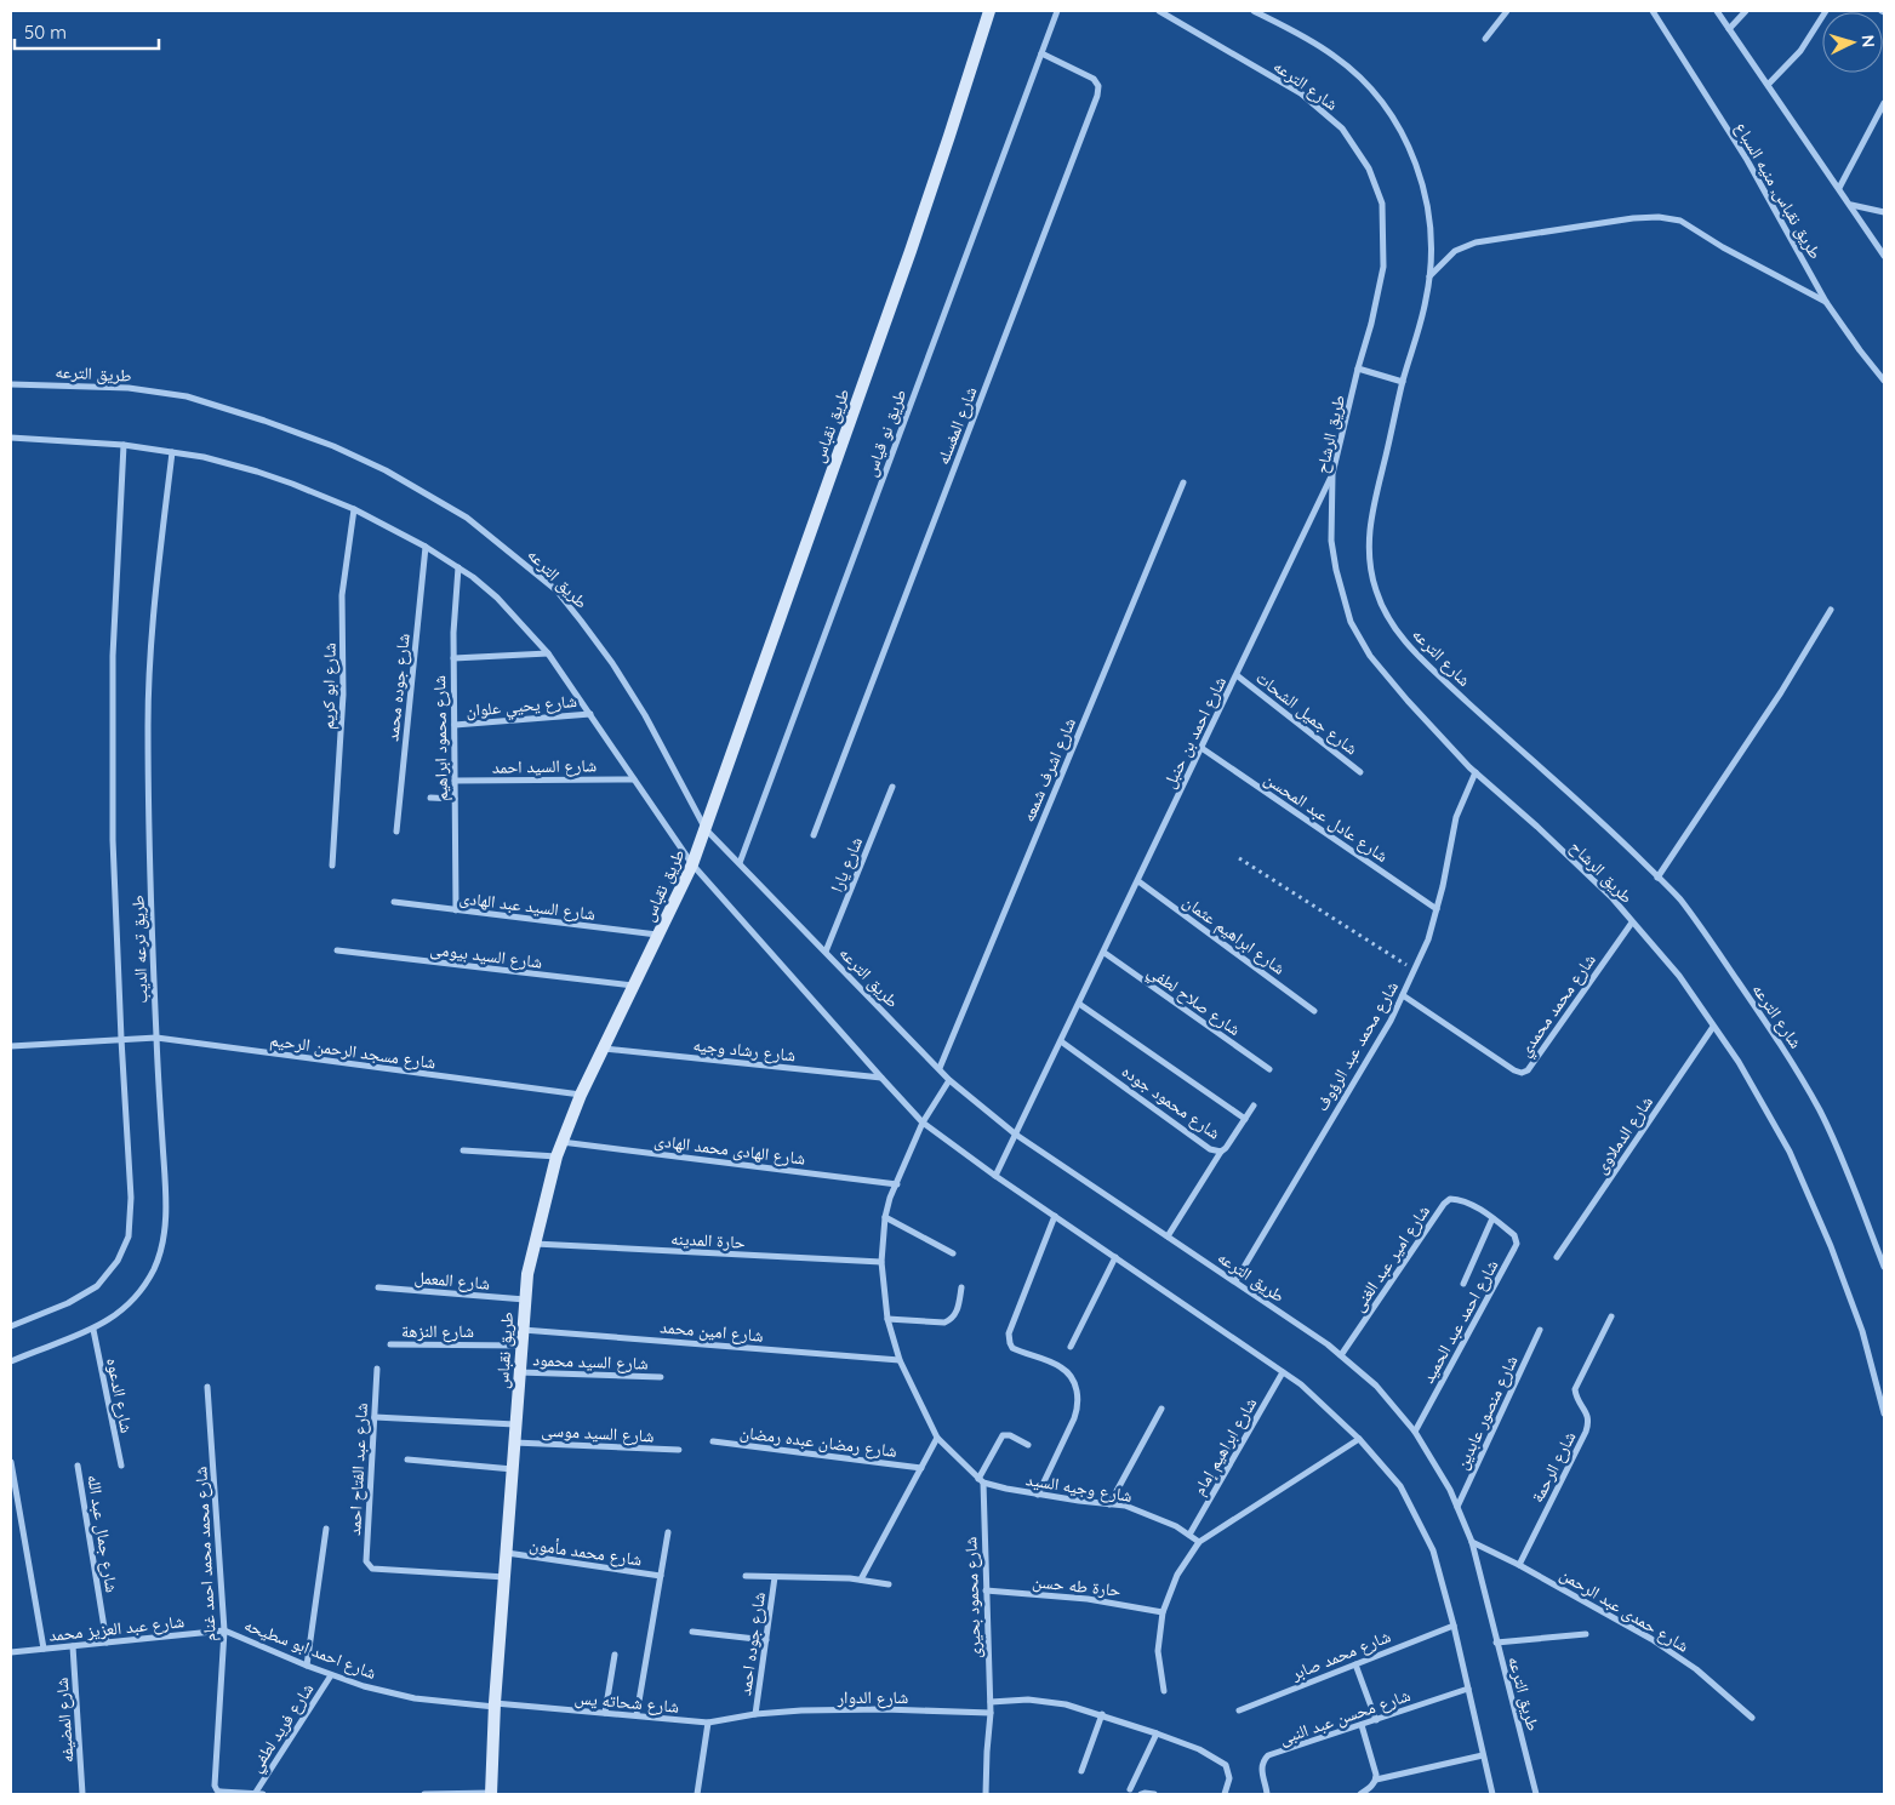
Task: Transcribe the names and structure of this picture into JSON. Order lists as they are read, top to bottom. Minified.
{"streets":{"street":["شارع الترعه","طريق نقباس, منيه السباع","طريق الترعه","طريق نقباس","شارع المغسله","طريق نو قياس","طريق الرشاح","شارع ابو كريم","شارع جوده محمد","شارع يحيي علوان","شارع جميل الشحات","شارع احمد بن حنبل","شارع محمود ابراهيم","شارع السيد احمد","شارع اشرف شمعه","شارع عادل عبد المحسن","شارع يارا","شارع السيد عبد الهادى","شارع ابراهيم عثمان","طريق ترعه الديب","شارع السيد بيومى","شارع صلاح لطفي","شارع محمد محمدي","شارع محمد عبد الرؤوف","شارع رشاد وجيه","شارع مسجد الرحمن الرحيم","شارع محمود جوده","شارع الدملاوى","شارع الهادى محمد الهادى","حارة المدينه","شارع امير عبد الغنى","شارع المعمل","شارع احمد عبد الحميد","شارع النزهة","شارع امين محمد","شارع السيد محمود","شارع الدعوه","شارع منصور عابدين","شارع السيد موسى","شارع رمضان عبده رمضان","شارع ابراهيم إمام","شارع الرحمة","شارع عبد الفتاح احمد","شارع وجيه السيد","شارع جمال عبد الله","شارع محمد مأمون","شارع محمد محمد احمد غنام","حارة طه حسن","شارع محمود بحيرى","شارع حمدى عبد الرحمن","شارع عبد العزيز محمد","شارع جوده احمد","شارع احمد ابو سطيحه","شارع محمد صابر","شارع الدوار","شارع شحاته يس","شارع محسن عبد النبى","شارع المضيفه","شارع فريد لطفي"]},"crossings":[["شارع الترعه","طريق الرشاح"],["طريق الترعه","طريق نقباس"],["طريق الترعه","طريق نو قياس"],["طريق الترعه","شارع احمد بن حنبل"],["طريق الترعه","شارع اشرف شمعه"],["طريق الترعه","شارع يارا"],["طريق الترعه","شارع محمد عبد الرؤوف"],["طريق الترعه","شارع امير عبد الغنى"],["طريق الترعه","شارع احمد عبد الحميد"],["طريق الترعه","شارع منصور عابدين"],["طريق الترعه","شارع حمدى عبد الرحمن"],["طريق نقباس","شارع السيد عبد الهادى"],["طريق نقباس","شارع السيد بيومى"],["طريق نقباس","شارع رشاد وجيه"],["طريق نقباس","شارع مسجد الرحمن الرحيم"],["طريق نقباس","شارع الهادى محمد الهادى"],["طريق نقباس","حارة المدينه"],["طريق نقباس","شارع المعمل"],["طريق نقباس","شارع النزهة"],["طريق نقباس","شارع امين محمد"],["طريق نقباس","شارع السيد محمود"],["طريق نقباس","شارع السيد موسى"],["طريق نقباس","شارع عبد الفتاح احمد"],["طريق نقباس","شارع محمد مأمون"],["طريق نقباس","شارع احمد ابو سطيحه"],["طريق نقباس","شارع شحاته يس"],["شارع المغسله","طريق نو قياس"],["طريق الرشاح","شارع احمد بن حنبل"],["طريق الرشاح","شارع محمد محمدي"],["طريق الرشاح","شارع محمد عبد الرؤوف"],["طريق الرشاح","شارع الدملاوى"],["شارع يحيي علوان","شارع محمود ابراهيم"],["شارع جميل الشحات","شارع احمد بن حنبل"],["شارع احمد بن حنبل","شارع عادل عبد المحسن"],["شارع احمد بن حنبل","شارع ابراهيم عثمان"],["شارع احمد بن حنبل","شارع صلاح لطفي"],["شارع احمد بن حنبل","شارع محمود جوده"],["شارع محمود ابراهيم","شارع السيد احمد"],["شارع محمود ابراهيم","شارع السيد عبد الهادى"],["شارع عادل عبد المحسن","شارع محمد عبد الرؤوف"],["طريق ترعه الديب","شارع مسجد الرحمن الرحيم"],["طريق ترعه الديب","شارع الدعوه"],["شارع محمد محمدي","شارع محمد عبد الرؤوف"],["شارع امير عبد الغنى","شارع احمد عبد الحميد"],["شارع ابراهيم إمام","شارع وجيه السيد"],["شارع الرحمة","شارع حمدى عبد الرحمن"],["شارع وجيه السيد","شارع محمود بحيرى"],["شارع جمال عبد الله","شارع عبد العزيز محمد"],["شارع محمد محمد احمد غنام","شارع عبد العزيز محمد"],["شارع محمد محمد احمد غنام","شارع احمد ابو سطيحه"],["شارع محمد محمد احمد غنام","شارع فريد لطفي"],["حارة طه حسن","شارع محمود بحيرى"],["شارع محمود بحيرى","شارع الدوار"],["شارع عبد العزيز محمد","شارع احمد ابو سطيحه"],["شارع عبد العزيز محمد","شارع المضيفه"],["شارع جوده احمد","شارع الدوار"],["شارع جوده احمد","شارع شحاته يس"],["شارع احمد ابو سطيحه","شارع شحاته يس"],["شارع احمد ابو سطيحه","شارع فريد لطفي"],["شارع الدوار","شارع شحاته يس"]],"scale_bar":"50 m","north":"right"}
